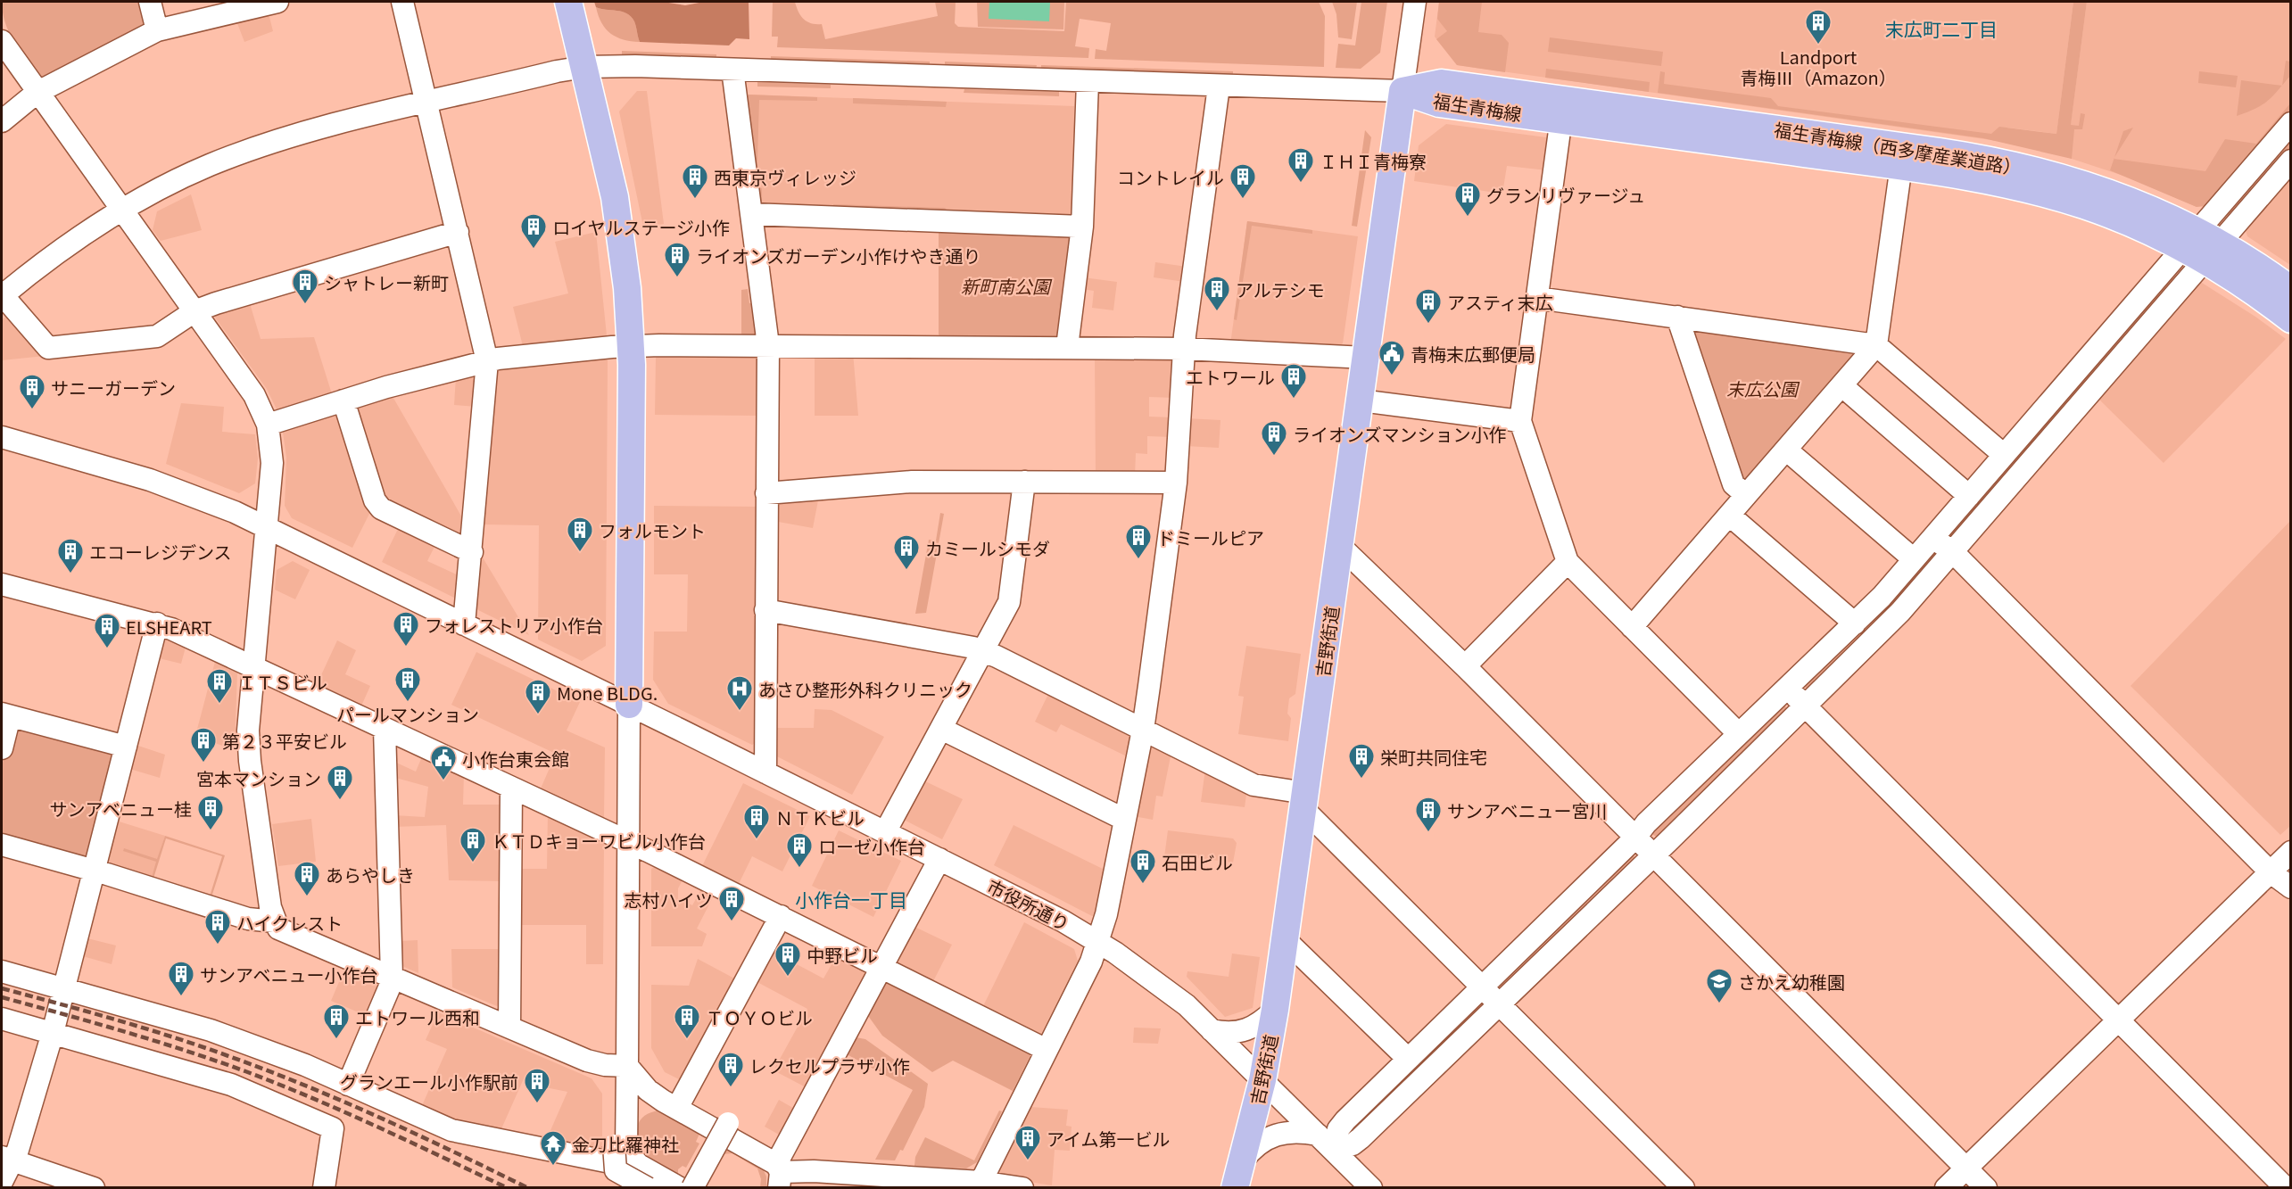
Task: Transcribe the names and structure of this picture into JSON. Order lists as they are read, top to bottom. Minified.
{"streets":{"main road":["福生青梅線","福生青梅線（西多摩産業道路）","吉野街道"],"street":["市役所通り"]},"crossings":[["福生青梅線","福生青梅線（西多摩産業道路）"],["福生青梅線","吉野街道"],["吉野街道","市役所通り"]],"districts":["末広町二丁目","小作台一丁目"],"parks":["新町南公園","末広公園"],"places":{"building":["Landport 青梅Ⅲ（Amazon）","ＩＨＩ青梅寮","西東京ヴィレッジ","コントレイル","グランリヴァージュ","ロイヤルステージ小作","ライオンズガーデン小作けやき通り","シャトレー新町","アルテシモ","アスティ末広","エトワール","サニーガーデン","ライオンズマンション小作","フォルモント","ドミールピア","カミールシモダ","エコーレジデンス","フォレストリア小作台","ELSHEART","パールマンション","ＩＴＳビル","Mone BLDG.","第２３平安ビル","栄町共同住宅","宮本マンション","サンアベニュー桂","サンアベニュー宮川","ＮＴＫビル","ＫＴＤキョーワビル小作台","ローゼ小作台","石田ビル","あらやしき","志村ハイツ","ハイクレスト","中野ビル","サンアベニュー小作台","エトワール西和","ＴＯＹＯビル","レクセルプラザ小作","グランエール小作駅前","アイム第一ビル"],"public building":["青梅末広郵便局","小作台東会館"],"hospital":["あさひ整形外科クリニック"],"school or university":["さかえ幼稚園"],"temple":["金刀比羅神社"]}}
